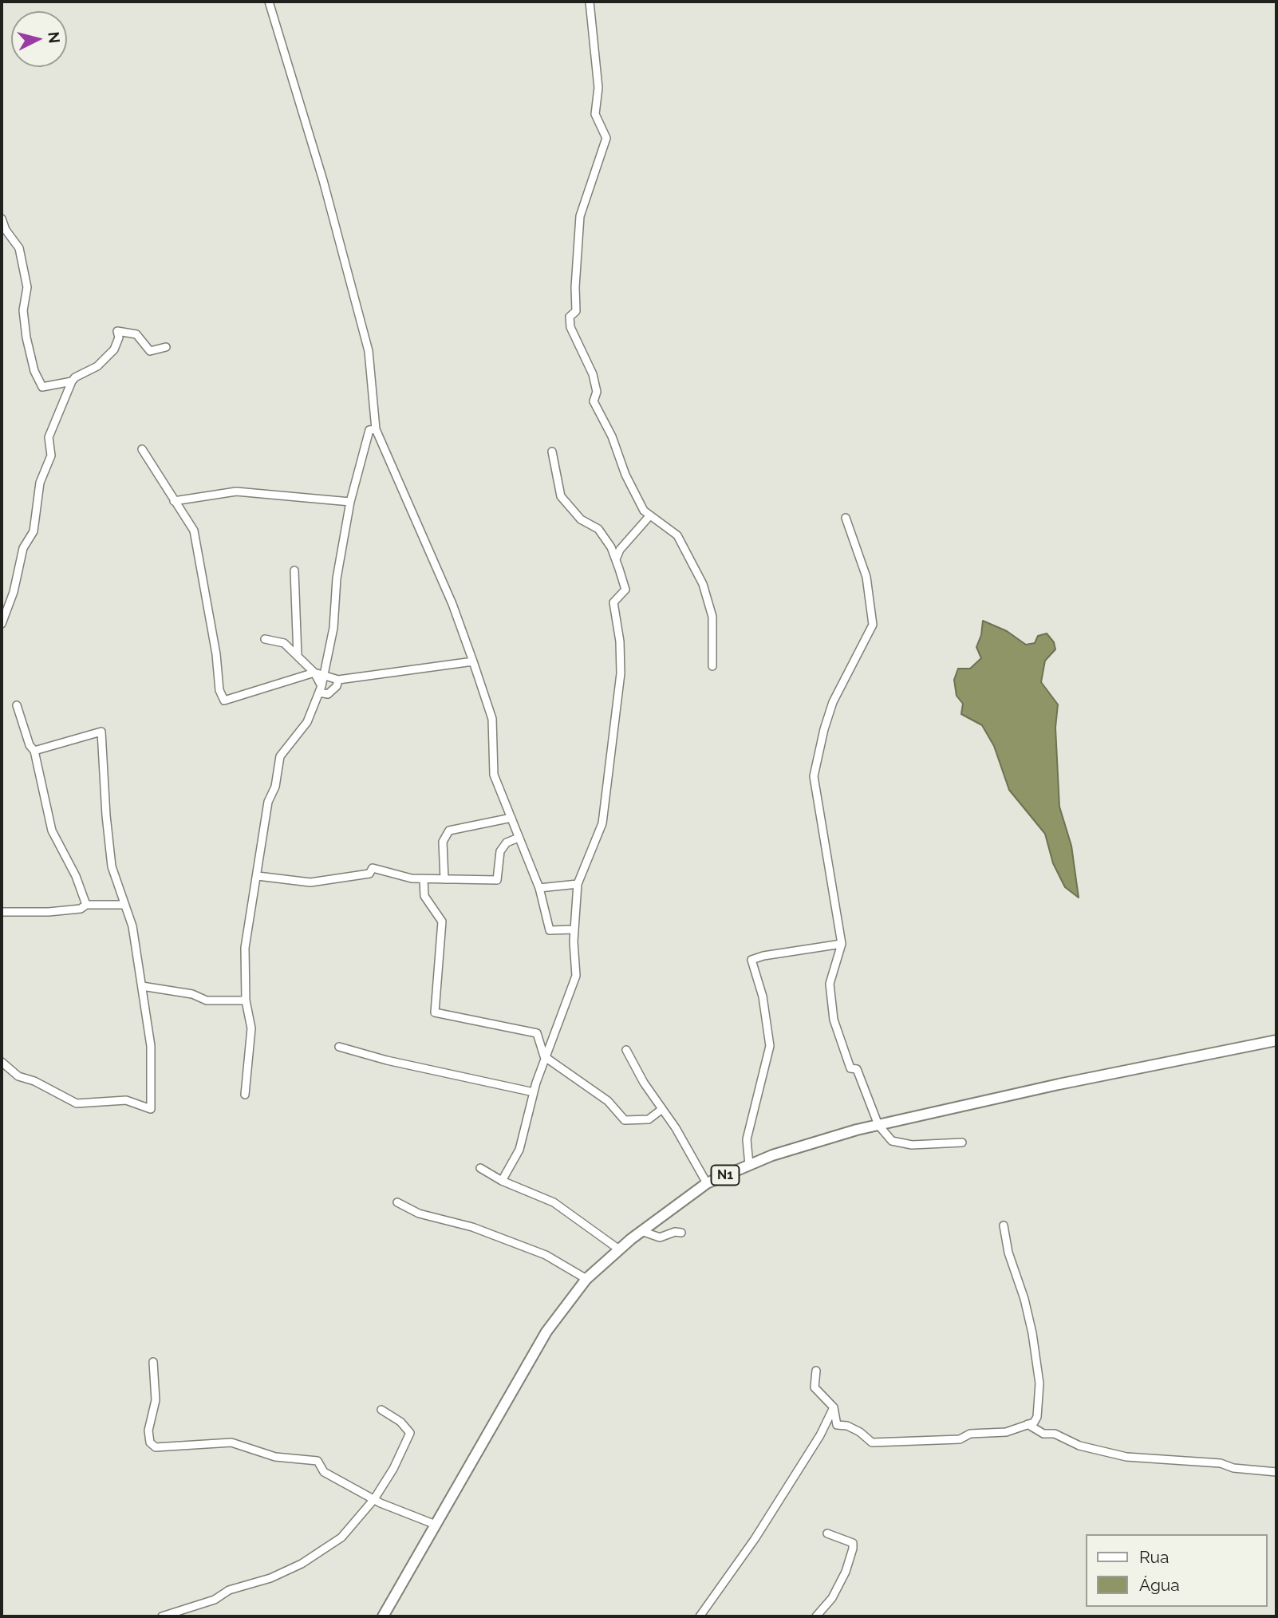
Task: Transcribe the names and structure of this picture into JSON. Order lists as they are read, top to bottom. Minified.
{"streets":{"highway":["N1"]},"legend":["Rua","Água"],"north":"right"}
